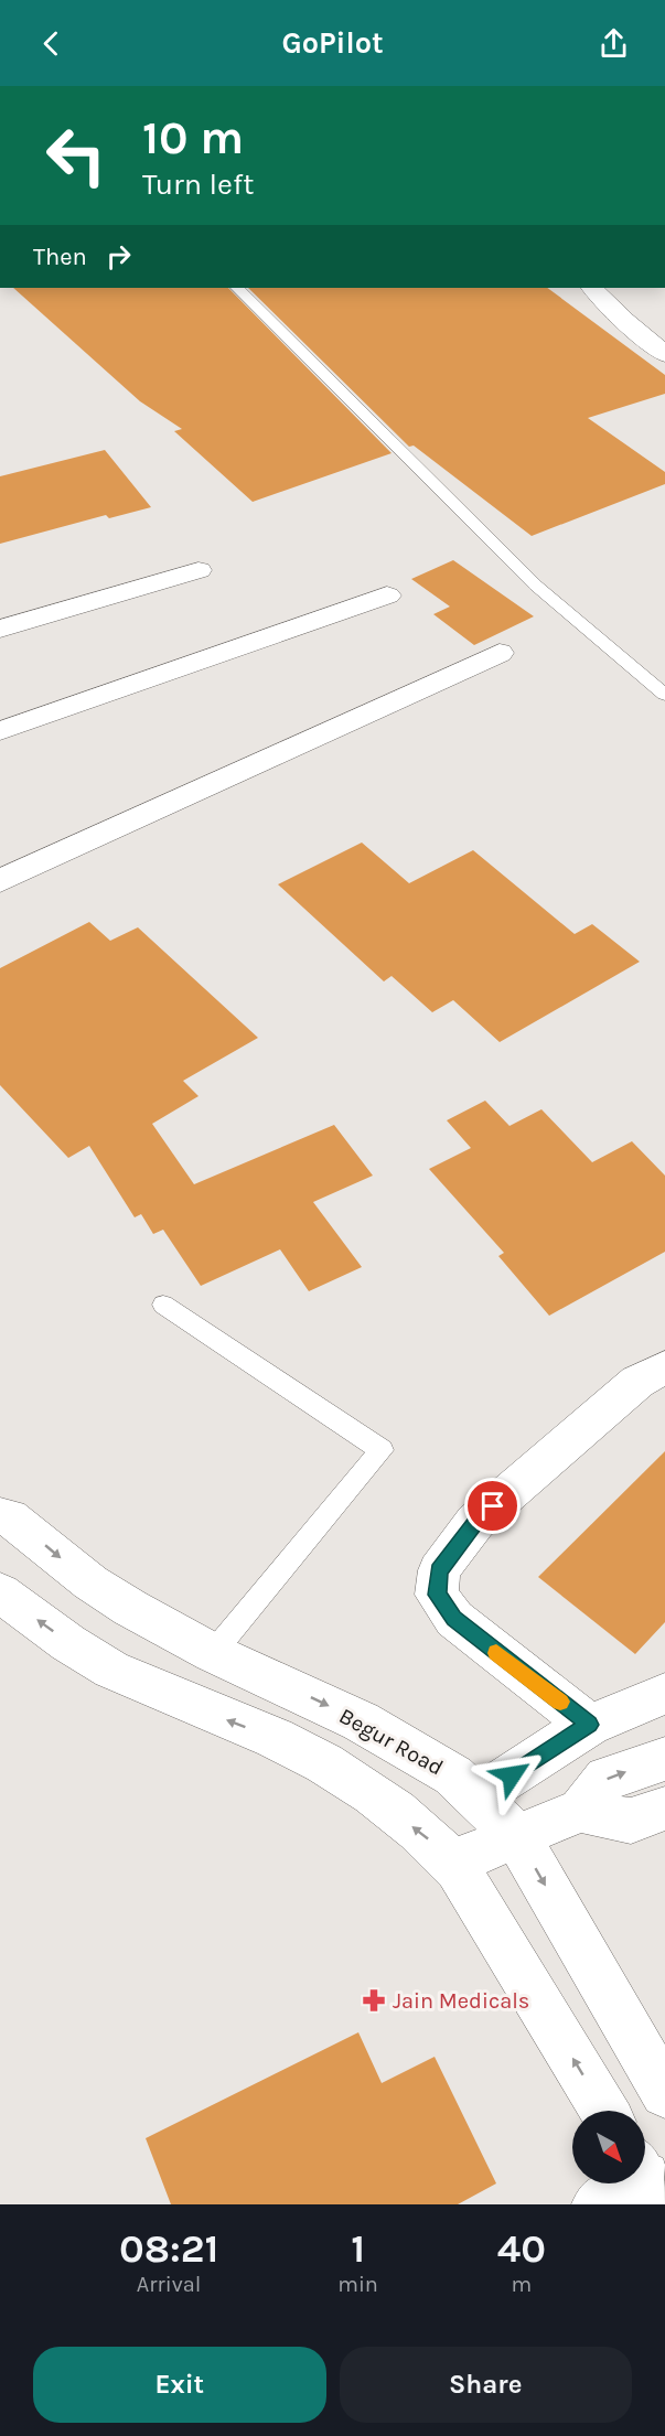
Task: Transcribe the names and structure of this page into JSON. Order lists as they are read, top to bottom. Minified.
{"streets":{"street":["Begur Road"]},"places":{"pharmacy":["Jain Medicals"]},"north":"bottom right","page":{"header":"GoPilot","turn":["10 m","Turn left"],"then":"Then","eta":["08:21","Arrival","1","min","40","m"],"buttons":["Exit","Share"]}}
